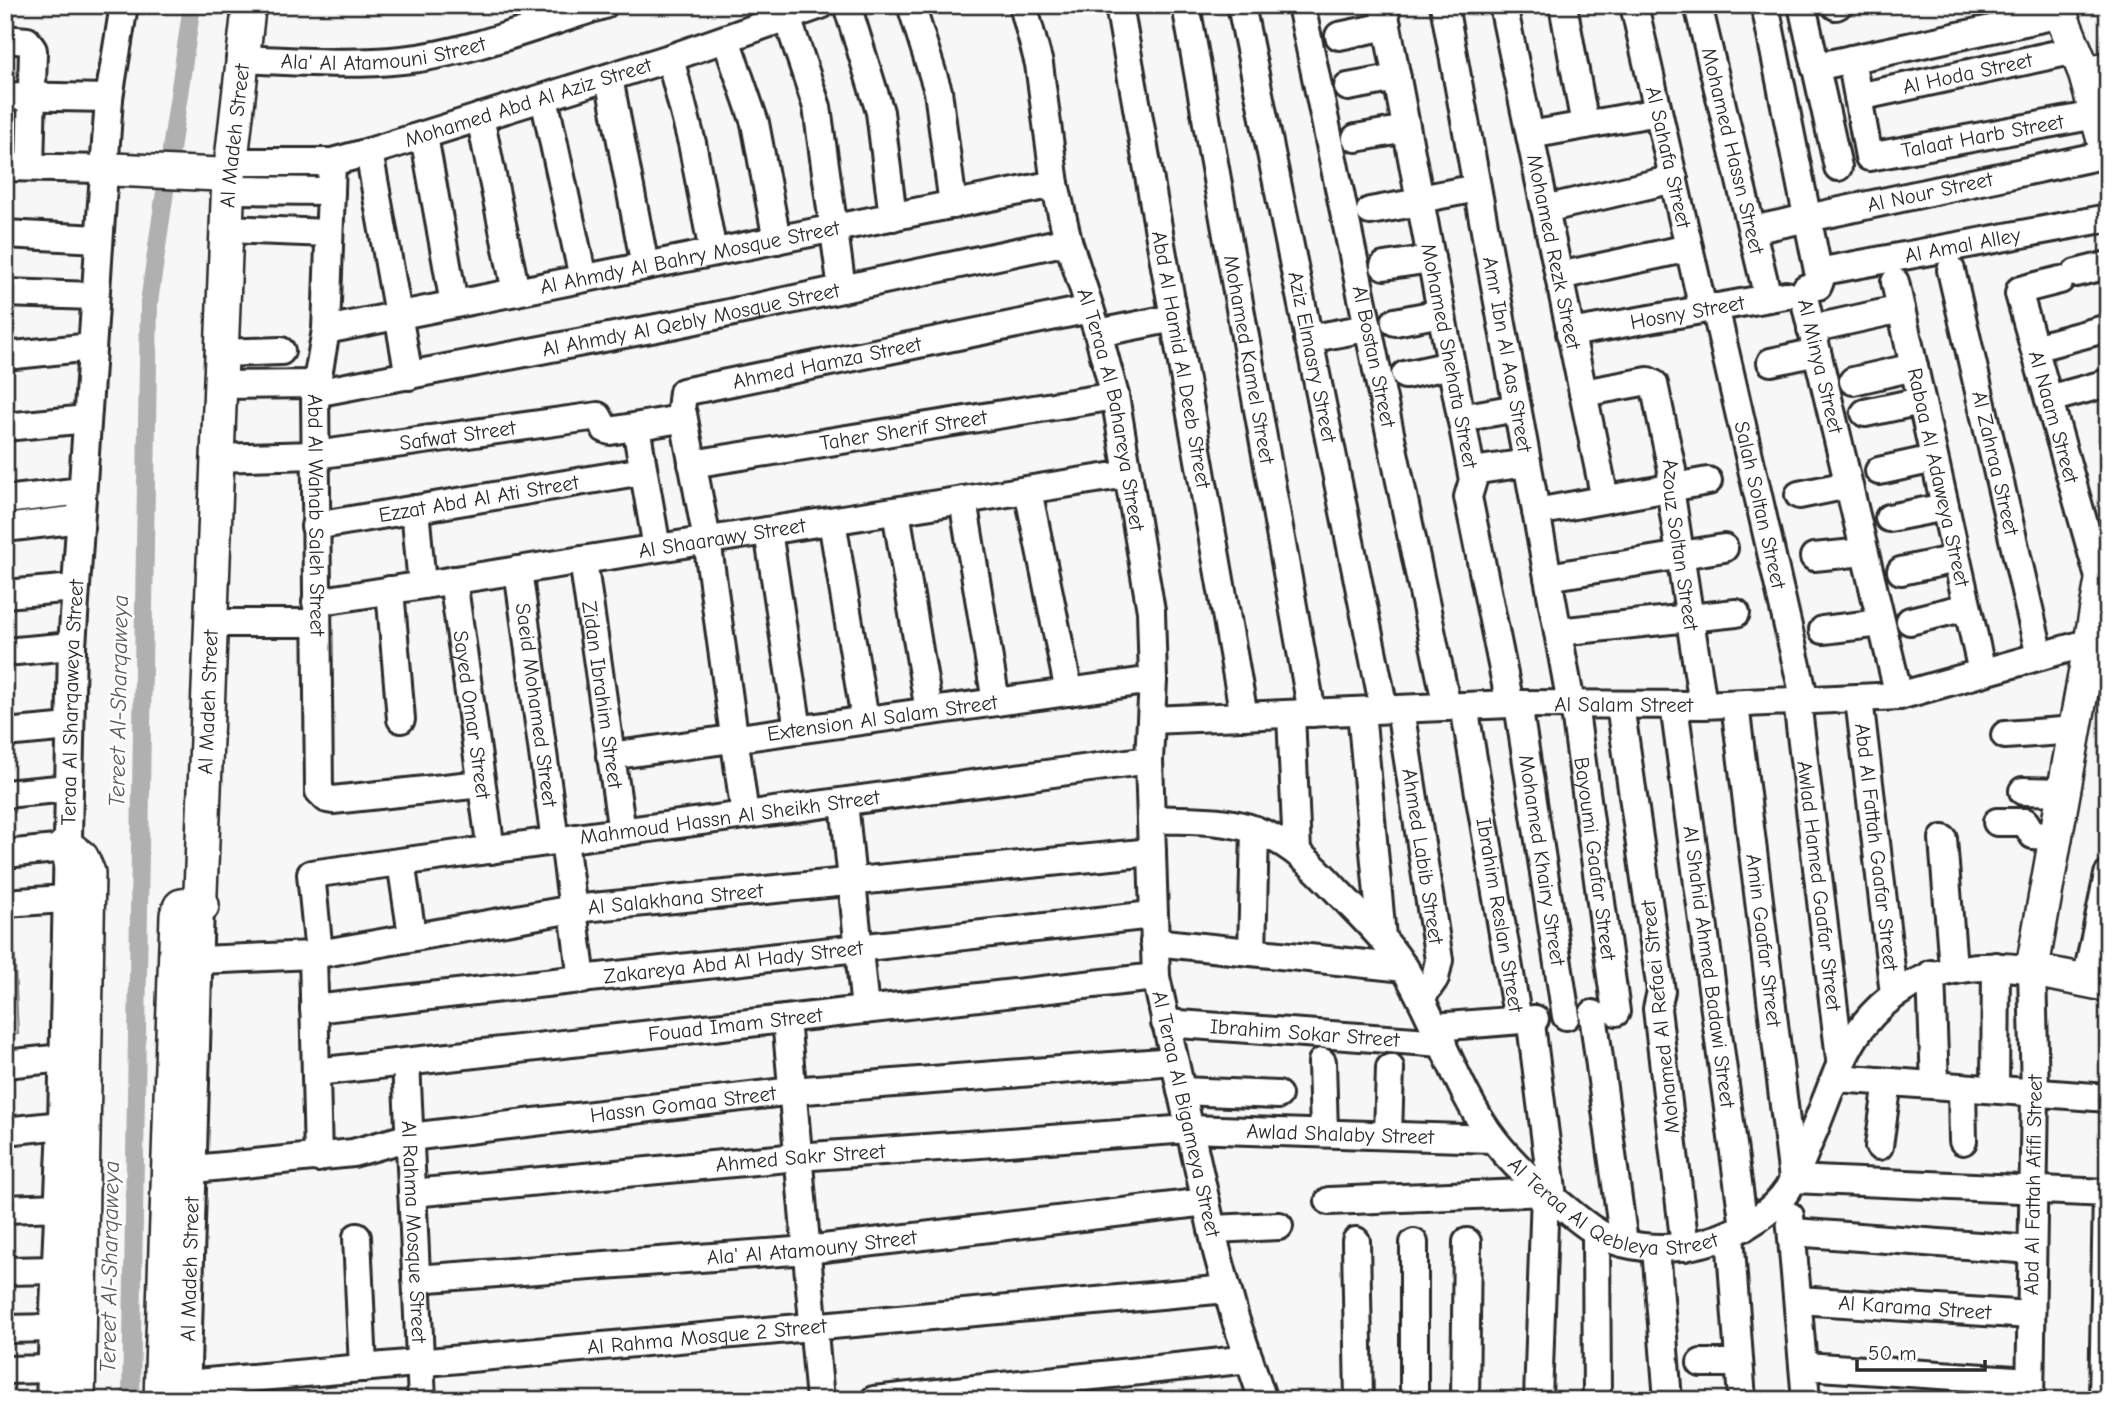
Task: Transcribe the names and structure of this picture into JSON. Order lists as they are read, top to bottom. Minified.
{"streets":{"main road":["Al Madeh Street","Al Teraa Al Qebleya Street"],"street":["Ala' Al Atamouni Street","Al Hoda Street","Mohamed Abd Al Aziz Street","Talaat Harb Street","Mohamed Hassn Street","Al Sahafa Street","Al Nour Street","Al Amal Alley","Mohamed Rezk Street","Al Ahmdy Al Bahry Mosque Street","Hosny Street","Al Ahmdy Al Qebly Mosque Street","Amr Ibn Al Aas Street","Al Bostan Street","Mohamed Shehata Street","Aziz Elmasry Street","Mohamed Kamel Street","Abd Al Hamid Al Deeb Street","Ahmed Hamza Street","Al Minya Street","Al Teraa Al Bahareya Street","Al Naam Street","Taher Sherif Street","Safwat Street","Al Zahraa Street","Rabaa Al Adaweya Street","Ezzat Abd Al Ati Street","Salah Soltan Street","Abd Al Wahab Saleh Street","Al Shaarawy Street","Azouz Soltan Street","Zidan Ibrahim Street","Teraa Al Sharqaweya Street","Saeid Mohamed Street","Al Salam Street","Sayed Omar Street","Extension Al Salam Street","Mahmoud Hassn Al Sheikh Street","Abd Al Fattah Gaafar Street","Ahmed Labib Street","Bayoumi Gaafar Street","Mohamed Khairy Street","Awlad Hamed Gaafar Street","Al Salakhana Street","Ibrahim Reslan Street","Amin Gaafar Street","Zakareya Abd Al Hady Street","Al Shahid Ahmed Badawi Street","Mohamed Al Refaei Street","Fouad Imam Street","Ibrahim Sokar Street","Hassn Gomaa Street","Al Teraa Al Bigameya Street","Awlad Shalaby Street","Ahmed Sakr Street","Abd Al Fattah Afifi Street","Al Rahma Mosque Street","Ala' Al Atamouny Street","Al Karama Street","Al Rahma Mosque 2 Street"]},"crossings":[["Ala' Al Atamouni Street","Al Madeh Street"],["Al Hoda Street","Talaat Harb Street"],["Mohamed Abd Al Aziz Street","Al Madeh Street"],["Mohamed Abd Al Aziz Street","Abd Al Wahab Saleh Street"],["Al Madeh Street","Al Ahmdy Al Qebly Mosque Street"],["Al Madeh Street","Safwat Street"],["Al Madeh Street","Al Shaarawy Street"],["Al Madeh Street","Al Salakhana Street"],["Al Madeh Street","Hassn Gomaa Street"],["Al Madeh Street","Al Rahma Mosque 2 Street"],["Mohamed Hassn Street","Al Nour Street"],["Mohamed Hassn Street","Hosny Street"],["Al Sahafa Street","Hosny Street"],["Al Sahafa Street","Salah Soltan Street"],["Al Nour Street","Al Minya Street"],["Al Amal Alley","Hosny Street"],["Al Amal Alley","Al Minya Street"],["Mohamed Rezk Street","Hosny Street"],["Mohamed Rezk Street","Azouz Soltan Street"],["Al Ahmdy Al Bahry Mosque Street","Al Teraa Al Bahareya Street"],["Al Ahmdy Al Bahry Mosque Street","Abd Al Wahab Saleh Street"],["Hosny Street","Al Minya Street"],["Hosny Street","Salah Soltan Street"],["Al Ahmdy Al Qebly Mosque Street","Al Teraa Al Bahareya Street"],["Al Ahmdy Al Qebly Mosque Street","Abd Al Wahab Saleh Street"],["Amr Ibn Al Aas Street","Al Salam Street"],["Amr Ibn Al Aas Street","Bayoumi Gaafar Street"],["Al Bostan Street","Al Salam Street"],["Al Bostan Street","Ibrahim Reslan Street"],["Mohamed Shehata Street","Al Salam Street"],["Mohamed Shehata Street","Mohamed Khairy Street"],["Aziz Elmasry Street","Al Salam Street"],["Aziz Elmasry Street","Ahmed Labib Street"],["Mohamed Kamel Street","Al Salam Street"],["Mohamed Kamel Street","Al Teraa Al Qebleya Street"],["Abd Al Hamid Al Deeb Street","Al Salam Street"],["Ahmed Hamza Street","Al Teraa Al Bahareya Street"],["Al Minya Street","Al Salam Street"],["Al Teraa Al Bahareya Street","Taher Sherif Street"],["Al Teraa Al Bahareya Street","Al Shaarawy Street"],["Al Teraa Al Bahareya Street","Al Salam Street"],["Al Teraa Al Bahareya Street","Extension Al Salam Street"],["Al Teraa Al Bahareya Street","Mahmoud Hassn Al Sheikh Street"],["Al Teraa Al Bahareya Street","Al Teraa Al Bigameya Street"],["Al Teraa Al Bahareya Street","Al Teraa Al Qebleya Street"],["Safwat Street","Abd Al Wahab Saleh Street"],["Al Zahraa Street","Al Salam Street"],["Rabaa Al Adaweya Street","Al Salam Street"],["Ezzat Abd Al Ati Street","Abd Al Wahab Saleh Street"],["Salah Soltan Street","Al Salam Street"],["Salah Soltan Street","Awlad Hamed Gaafar Street"],["Abd Al Wahab Saleh Street","Al Shaarawy Street"],["Abd Al Wahab Saleh Street","Sayed Omar Street"],["Al Shaarawy Street","Zidan Ibrahim Street"],["Al Shaarawy Street","Saeid Mohamed Street"],["Al Shaarawy Street","Sayed Omar Street"],["Azouz Soltan Street","Al Salam Street"],["Zidan Ibrahim Street","Extension Al Salam Street"],["Zidan Ibrahim Street","Mahmoud Hassn Al Sheikh Street"],["Saeid Mohamed Street","Mahmoud Hassn Al Sheikh Street"],["Saeid Mohamed Street","Al Salakhana Street"],["Saeid Mohamed Street","Zakareya Abd Al Hady Street"],["Al Salam Street","Abd Al Fattah Gaafar Street"],["Al Salam Street","Ahmed Labib Street"],["Al Salam Street","Bayoumi Gaafar Street"],["Al Salam Street","Mohamed Khairy Street"],["Al Salam Street","Awlad Hamed Gaafar Street"],["Al Salam Street","Ibrahim Reslan Street"],["Al Salam Street","Amin Gaafar Street"],["Al Salam Street","Al Shahid Ahmed Badawi Street"],["Al Salam Street","Mohamed Al Refaei Street"],["Sayed Omar Street","Mahmoud Hassn Al Sheikh Street"],["Mahmoud Hassn Al Sheikh Street","Al Salakhana Street"],["Abd Al Fattah Gaafar Street","Al Teraa Al Qebleya Street"],["Ahmed Labib Street","Al Teraa Al Qebleya Street"],["Bayoumi Gaafar Street","Ibrahim Sokar Street"],["Bayoumi Gaafar Street","Al Teraa Al Qebleya Street"],["Mohamed Khairy Street","Ibrahim Sokar Street"],["Awlad Hamed Gaafar Street","Al Teraa Al Qebleya Street"],["Al Salakhana Street","Al Teraa Al Bigameya Street"],["Ibrahim Reslan Street","Ibrahim Sokar Street"],["Ibrahim Reslan Street","Al Teraa Al Qebleya Street"],["Amin Gaafar Street","Al Teraa Al Qebleya Street"],["Amin Gaafar Street","Al Karama Street"],["Zakareya Abd Al Hady Street","Al Teraa Al Bigameya Street"],["Al Shahid Ahmed Badawi Street","Al Teraa Al Qebleya Street"],["Mohamed Al Refaei Street","Ibrahim Sokar Street"],["Mohamed Al Refaei Street","Al Teraa Al Qebleya Street"],["Fouad Imam Street","Al Teraa Al Bigameya Street"],["Fouad Imam Street","Al Rahma Mosque Street"],["Ibrahim Sokar Street","Al Teraa Al Bigameya Street"],["Ibrahim Sokar Street","Al Teraa Al Qebleya Street"],["Hassn Gomaa Street","Al Teraa Al Bigameya Street"],["Hassn Gomaa Street","Al Rahma Mosque Street"],["Al Teraa Al Bigameya Street","Awlad Shalaby Street"],["Al Teraa Al Bigameya Street","Ahmed Sakr Street"],["Al Teraa Al Bigameya Street","Al Teraa Al Qebleya Street"],["Al Teraa Al Bigameya Street","Ala' Al Atamouny Street"],["Al Teraa Al Bigameya Street","Al Rahma Mosque 2 Street"],["Awlad Shalaby Street","Ahmed Sakr Street"],["Awlad Shalaby Street","Al Teraa Al Qebleya Street"],["Ahmed Sakr Street","Al Rahma Mosque Street"],["Abd Al Fattah Afifi Street","Al Teraa Al Qebleya Street"],["Abd Al Fattah Afifi Street","Al Karama Street"],["Al Rahma Mosque Street","Ala' Al Atamouny Street"],["Al Rahma Mosque Street","Al Rahma Mosque 2 Street"]],"water":["Tereet Al-Sharqaweya"],"scale_bar":"50 m"}
